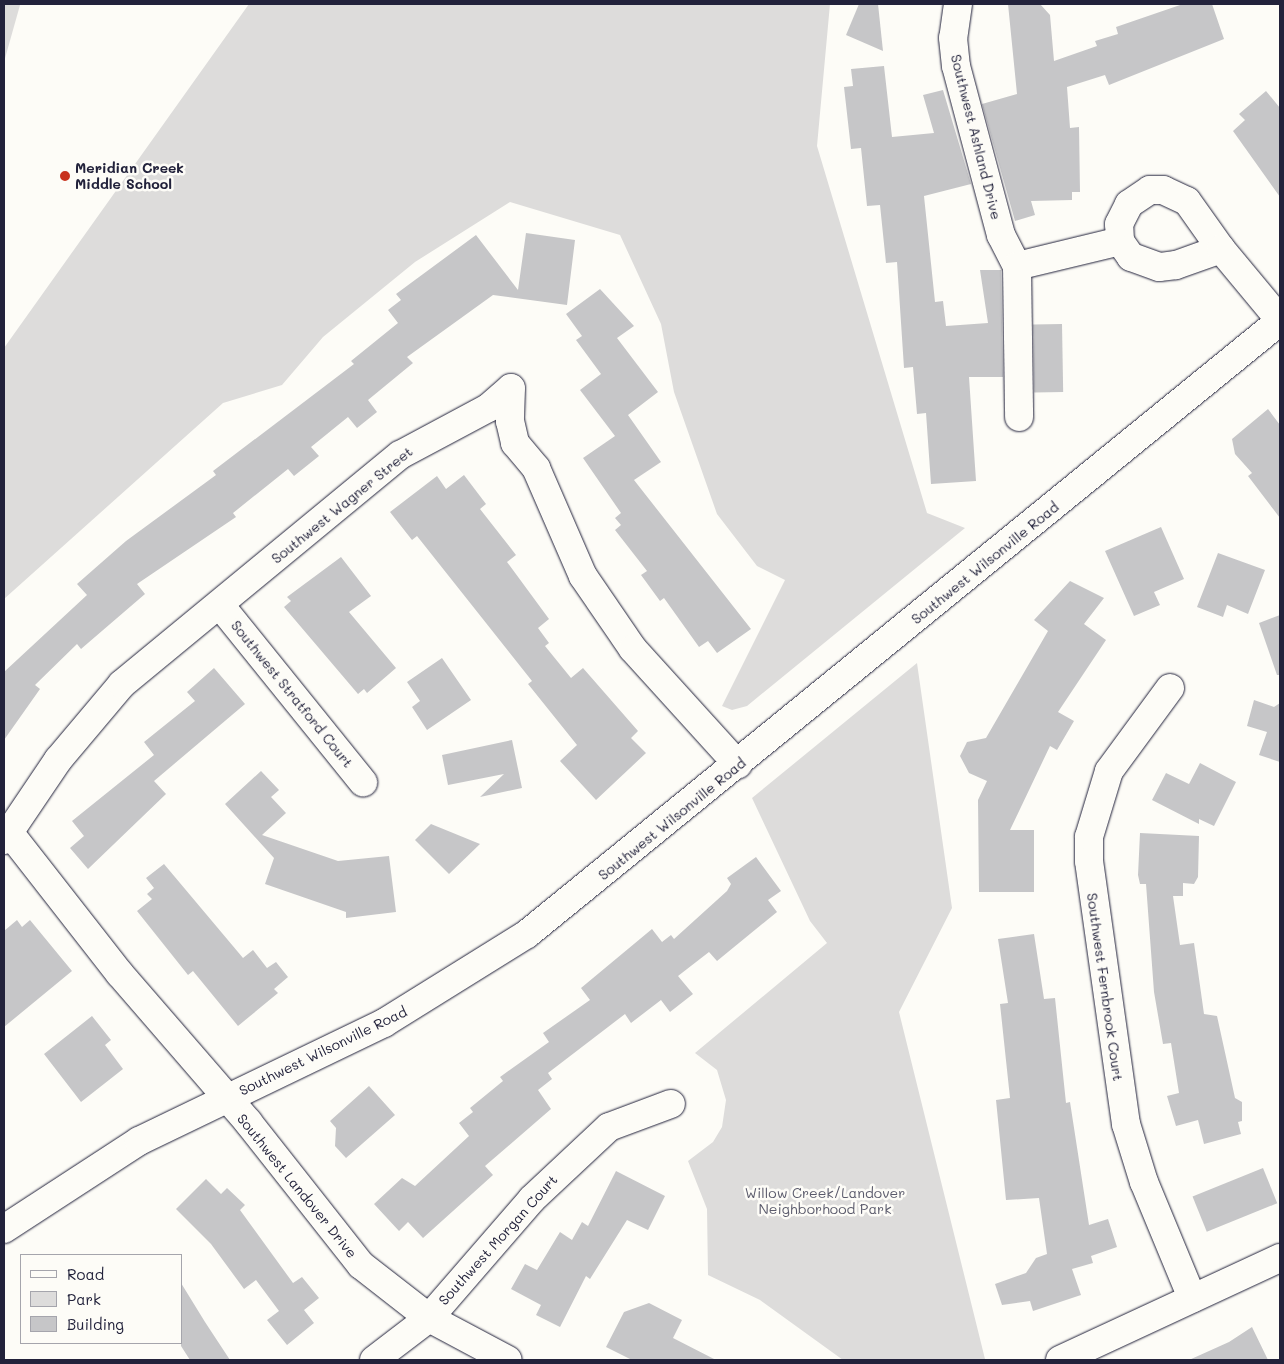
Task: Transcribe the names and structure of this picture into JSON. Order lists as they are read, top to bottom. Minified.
{"streets":{"street":["Southwest Ashland Drive","Southwest Wagner Street","Southwest Wilsonville Road","Southwest Stratford Court","Southwest Fernbrook Court","Southwest Landover Drive","Southwest Morgan Court"]},"crossings":[["Southwest Wagner Street","Southwest Wilsonville Road"],["Southwest Wagner Street","Southwest Stratford Court"],["Southwest Wagner Street","Southwest Landover Drive"],["Southwest Wilsonville Road","Southwest Landover Drive"],["Southwest Landover Drive","Southwest Morgan Court"]],"parks":["Willow Creek/Landover Neighborhood Park"],"places":["Meridian Creek Middle School"],"legend":["Road","Park","Building"]}
